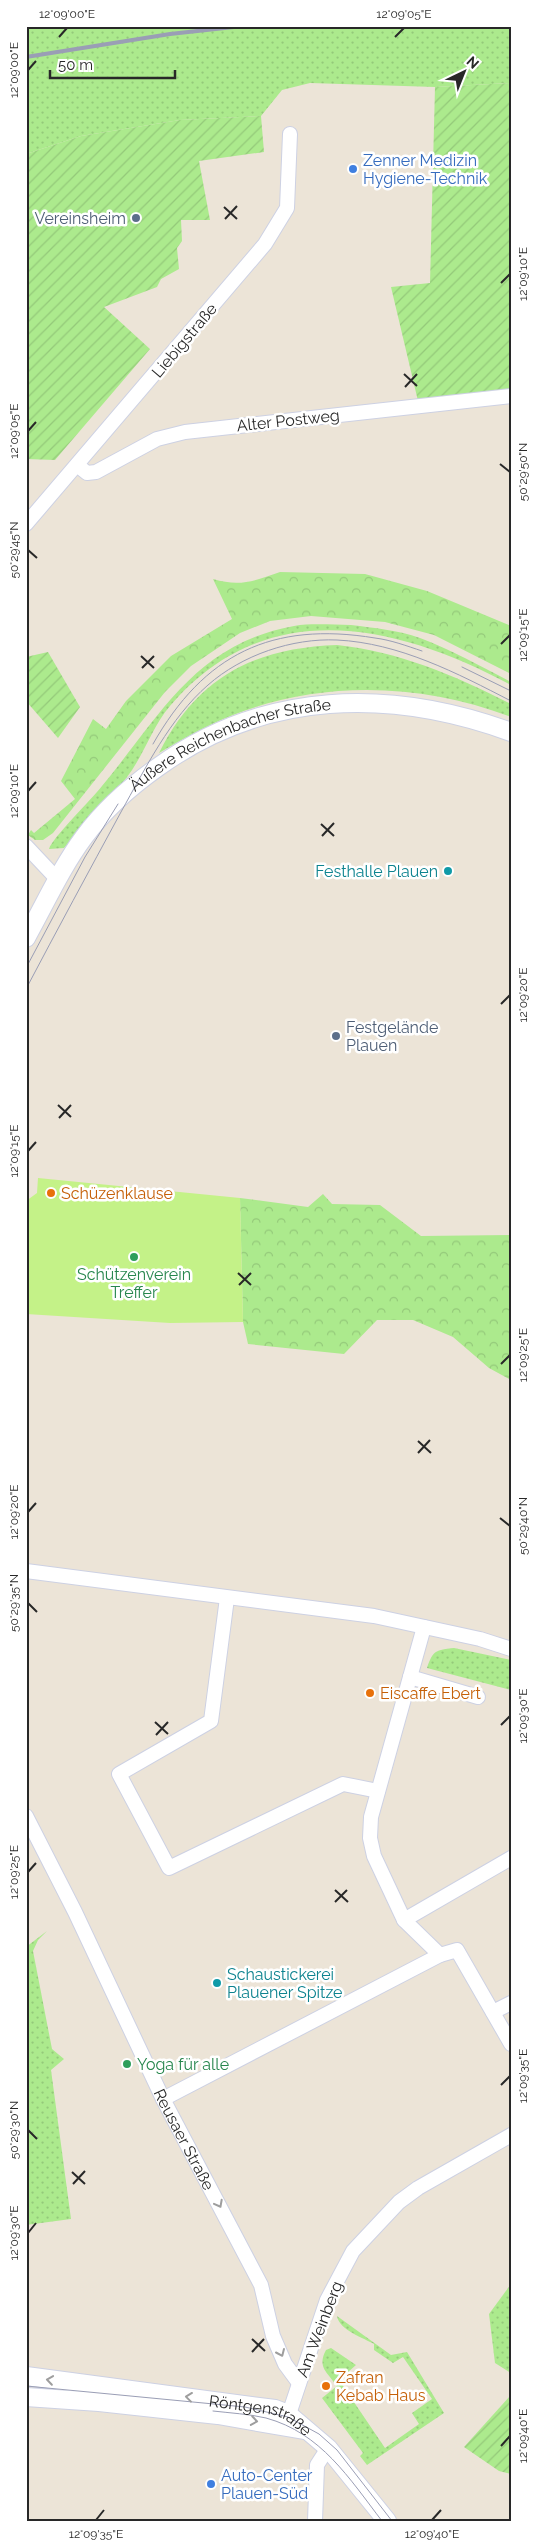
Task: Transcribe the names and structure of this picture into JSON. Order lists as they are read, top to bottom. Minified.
{"streets":{"street":["Liebigstraße","Alter Postweg","Äußere Reichenbacher Straße","Reusaer Straße","Am Weinberg","Röntgenstraße"]},"crossings":[["Liebigstraße","Alter Postweg"],["Reusaer Straße","Am Weinberg"],["Am Weinberg","Röntgenstraße"]],"one_way":["Reusaer Straße"],"places":["Zenner Medizin Hygiene-Technik","Vereinsheim","Festhalle Plauen","Festgelände Plauen","Schüzenklause","Schützenverein Treffer","Eiscaffe Ebert","Schaustickerei Plauener Spitze","Yoga für alle","Zafran Kebab Haus","Auto-Center Plauen-Süd"],"scale_bar":"50 m","north":"top right","coordinates":["12°09'00\"E","12°09'05\"E","12°09'10\"E","50°29'50\"N","50°29'45\"N","12°09'15\"E","12°09'20\"E","12°09'25\"E","50°29'40\"N","50°29'35\"N","12°09'30\"E","12°09'35\"E","50°29'30\"N","12°09'40\"E"]}
